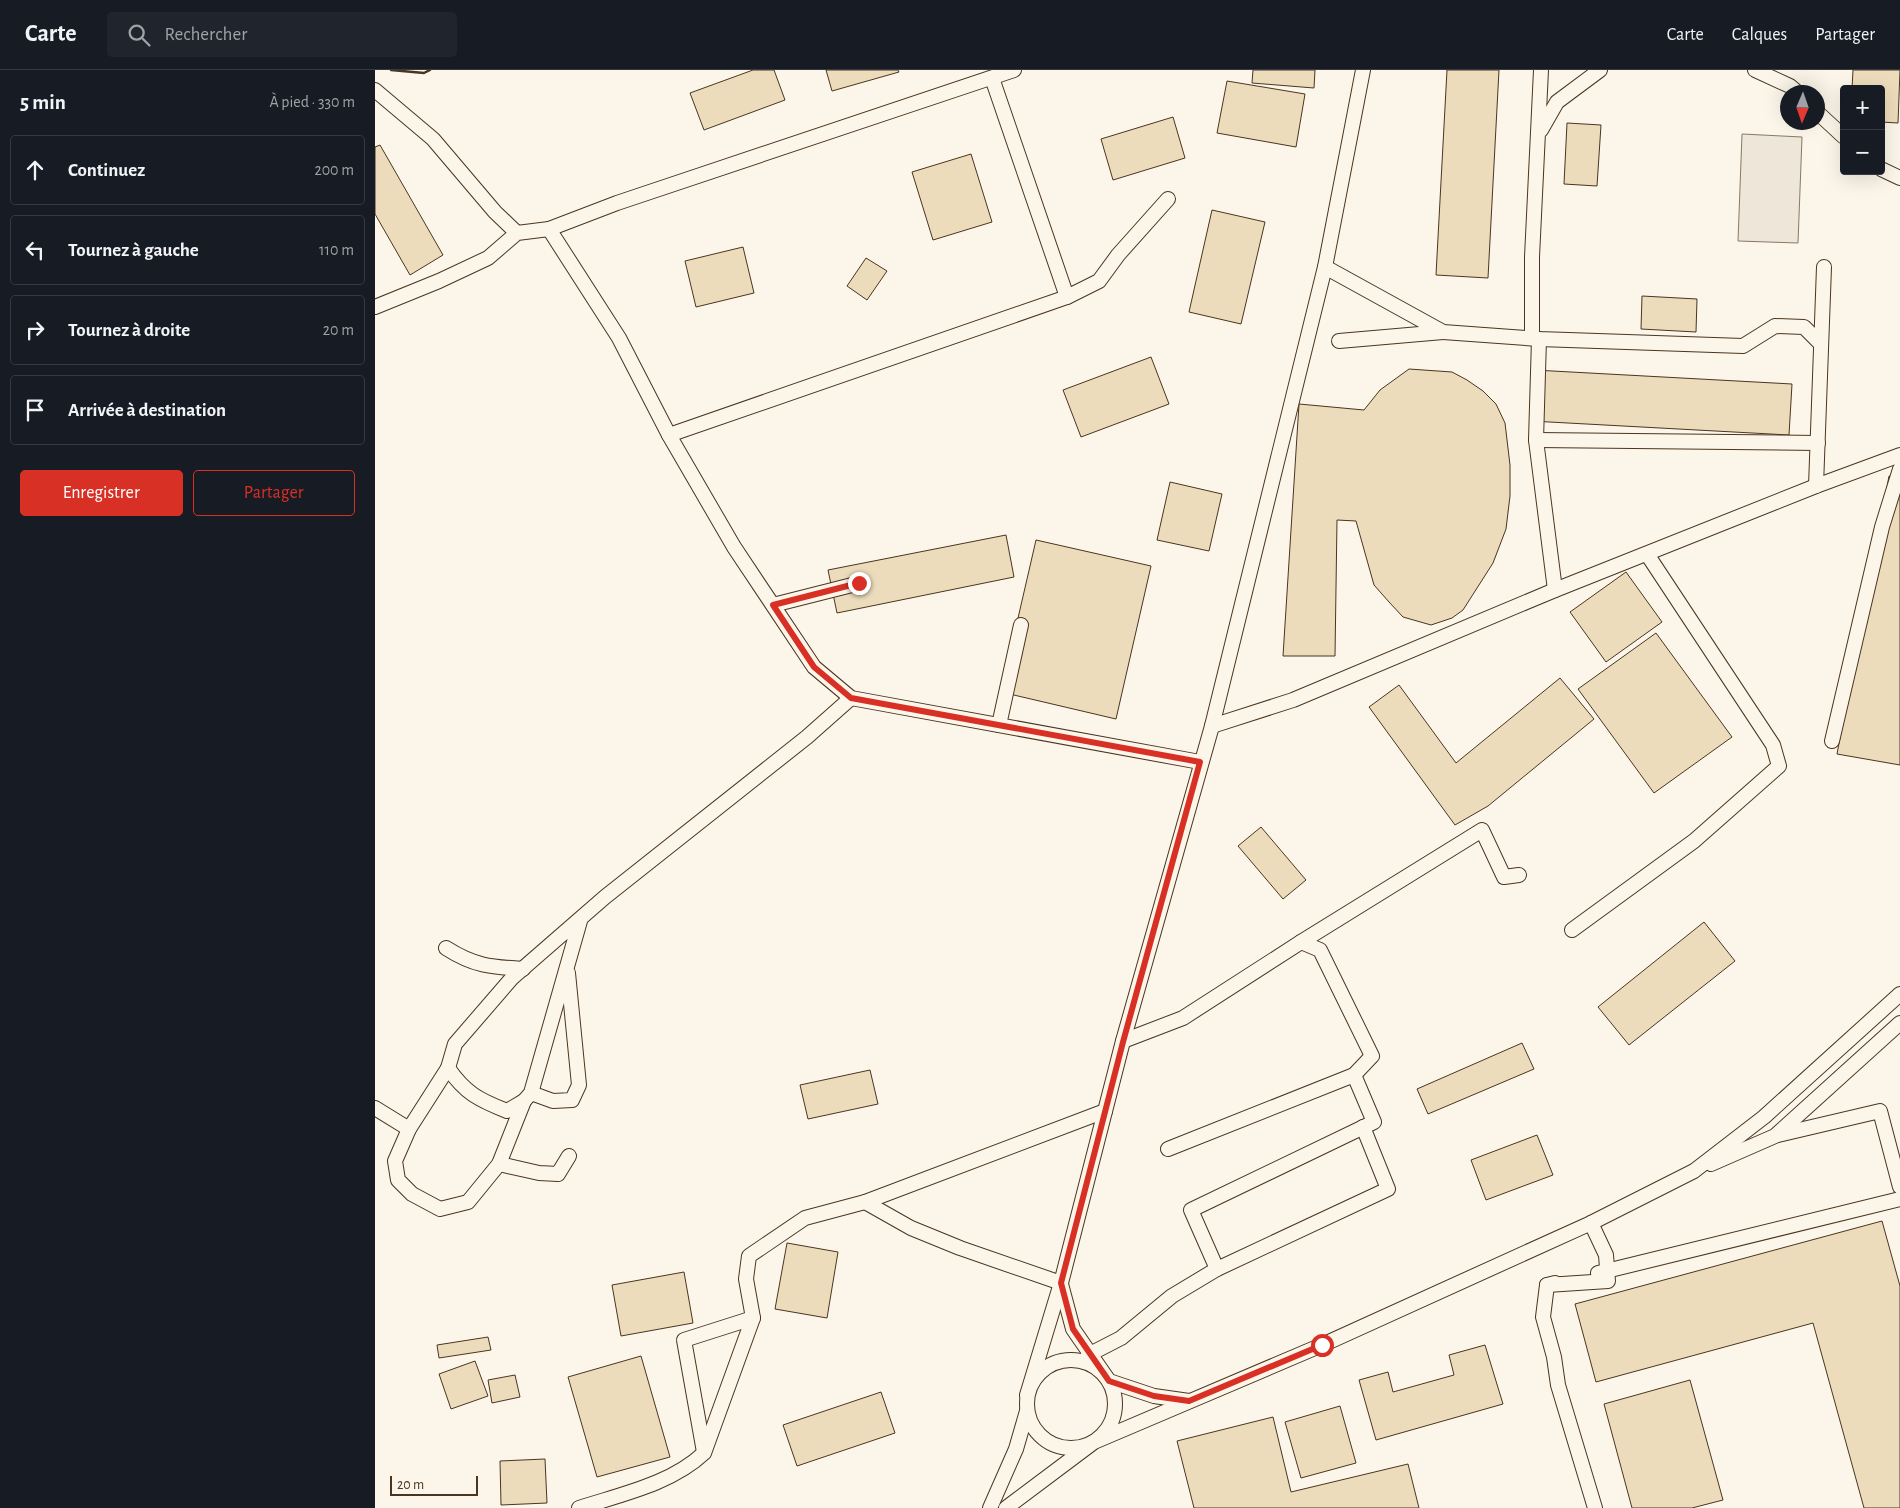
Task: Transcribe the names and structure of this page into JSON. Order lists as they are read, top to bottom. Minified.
{"scale_bar":"20 m","north":"bottom","page":{"header":"Carte","search":"Rechercher","nav":["Carte","Calques","Partager"],"heading":["5 min","À pied · 330 m"],"map_buttons":["+","−"],"list":[["Continuez","200 m"],["Tournez à gauche","110 m"],["Tournez à droite","20 m"],"Arrivée à destination"],"buttons":["Enregistrer","Partager"],"scale":"20 m"}}
